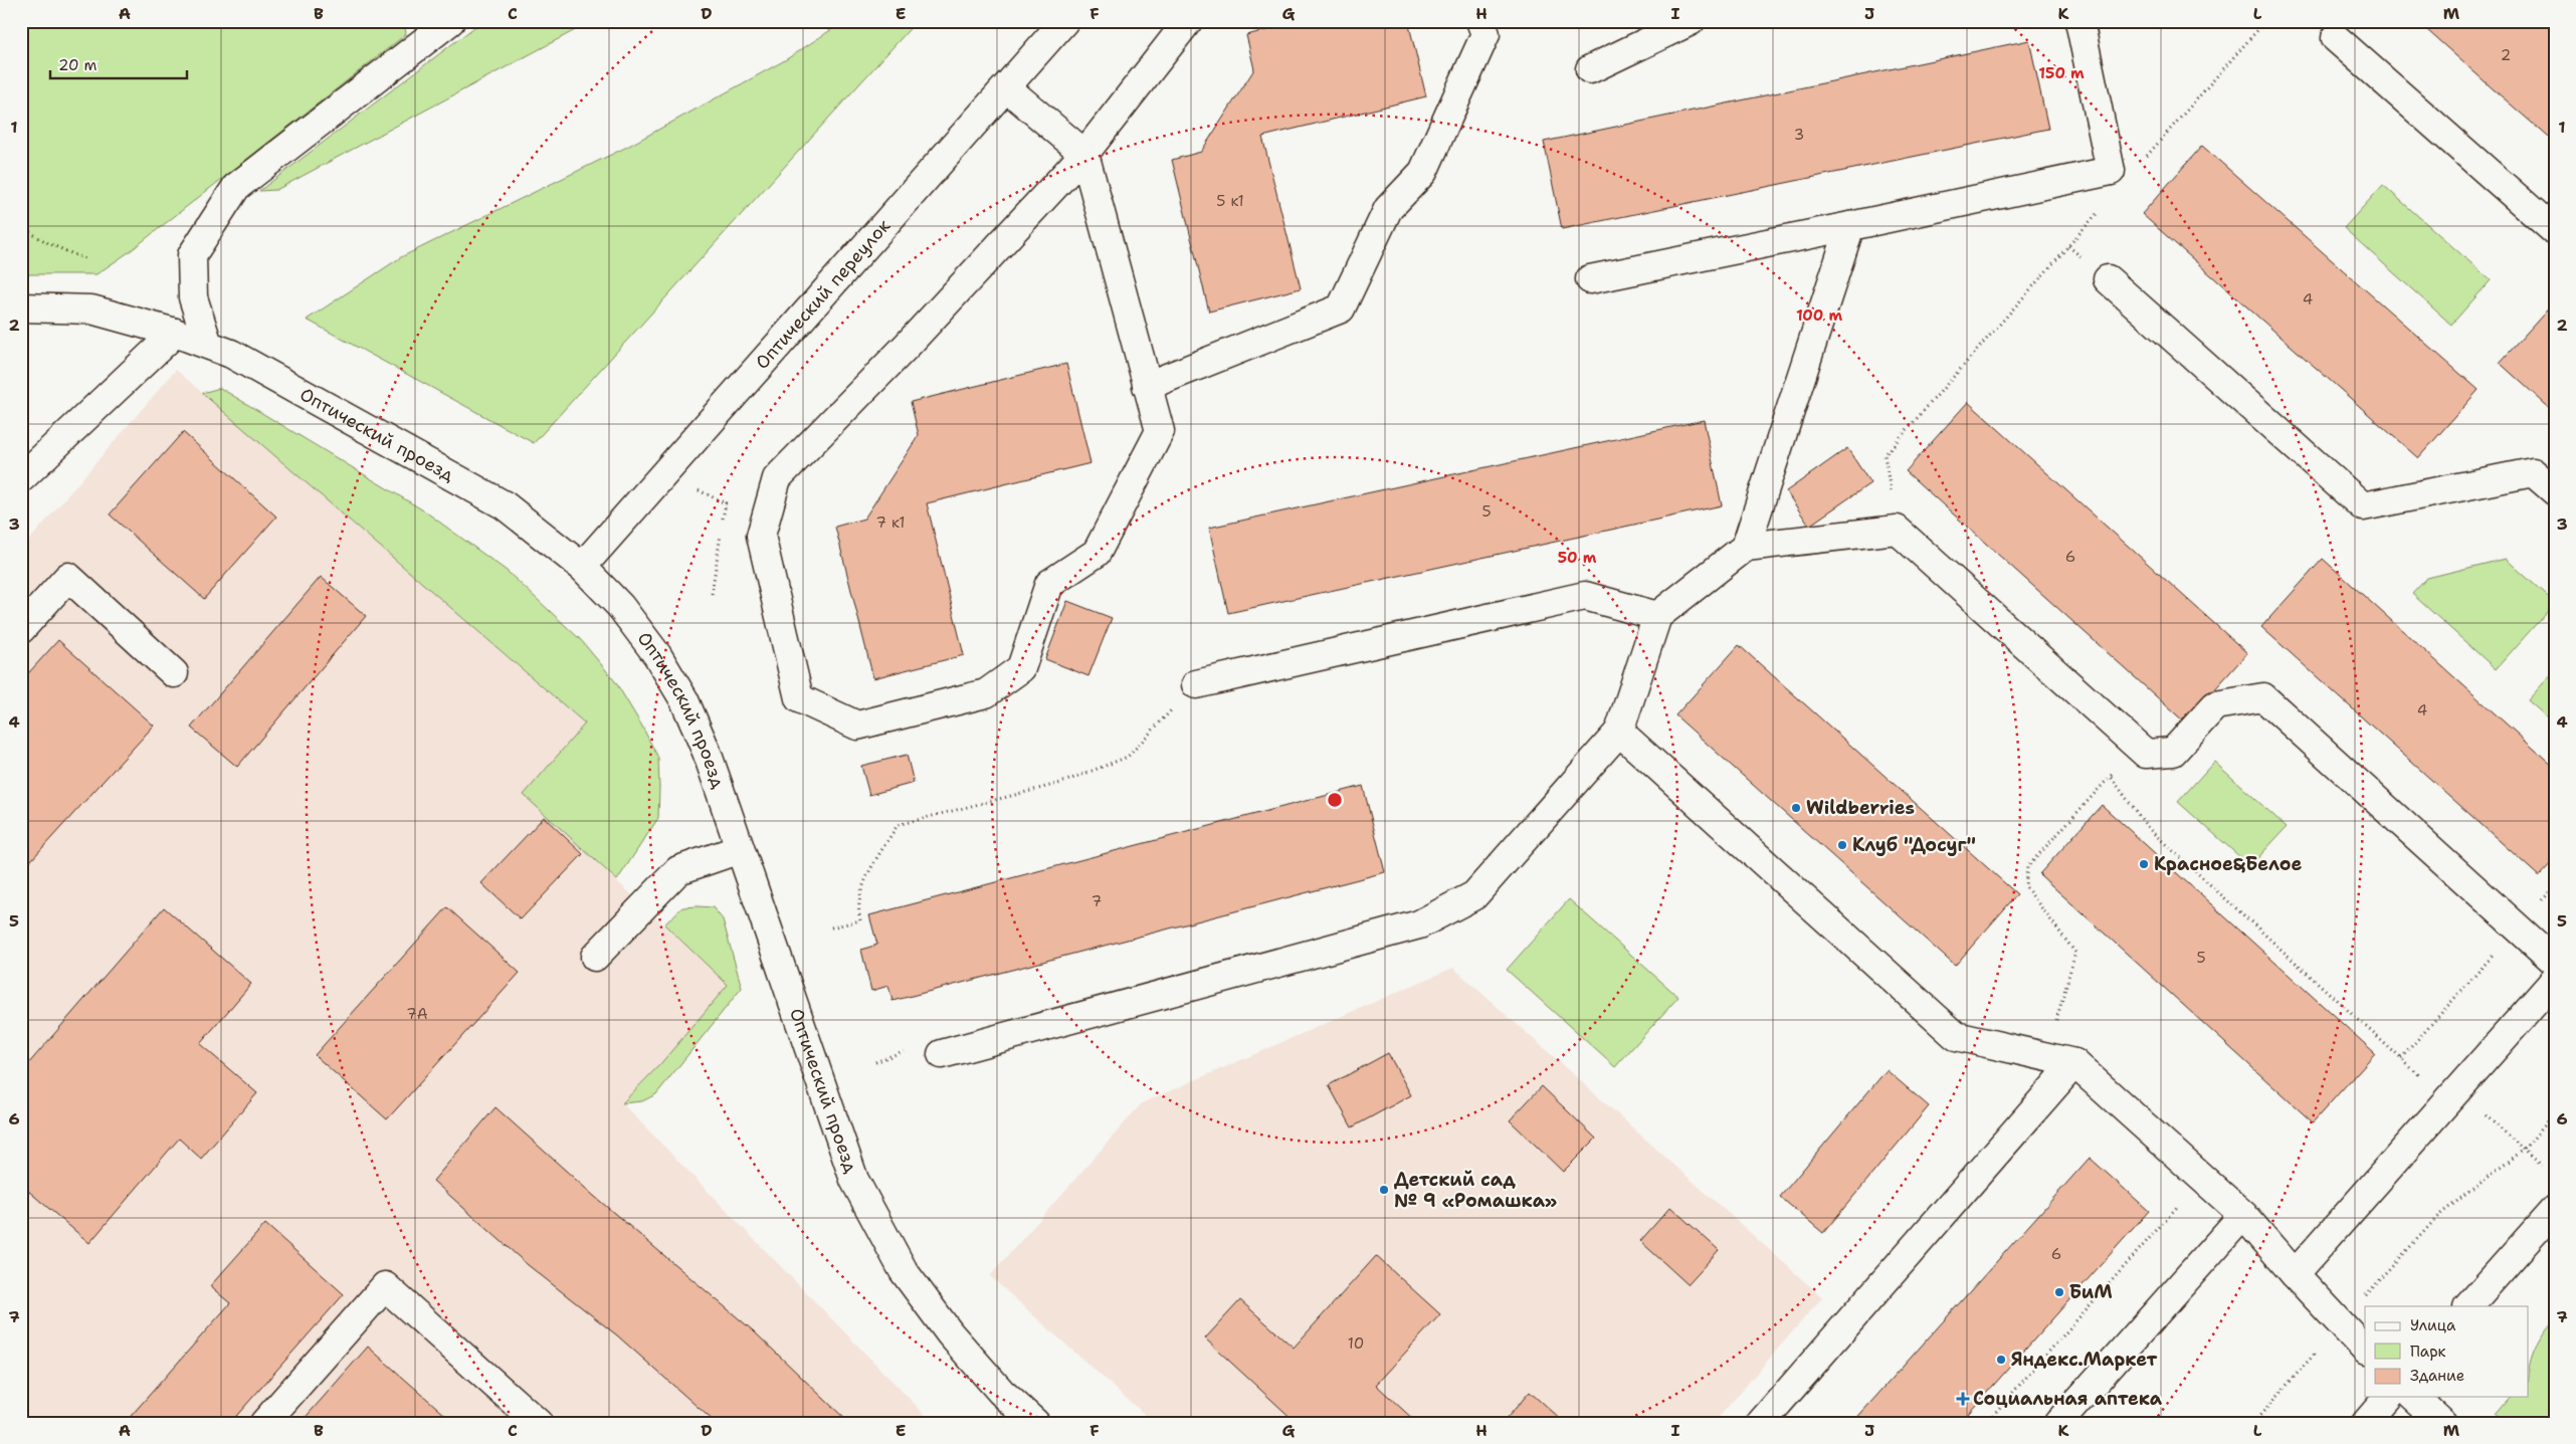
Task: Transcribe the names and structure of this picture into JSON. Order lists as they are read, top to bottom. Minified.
{"streets":{"street":["Оптический переулок","Оптический проезд"]},"crossings":[["Оптический переулок","Оптический проезд"]],"places":{"other":["Wildberries","Клуб \"Досуг\"","Красное&Белое","Детский сад № 9 «Ромашка»","БиМ","Яндекс.Маркет"],"health":["Социальная аптека"]},"house_numbers":["2","3","5 к1","4","5","7 к1","6","4","7","5","7А","6","10"],"legend":["Улица","Парк","Здание"],"scale_bar":"20 m","grid":{"columns":["A","B","C","D","E","F","G","H","I","J","K","L","M"],"rows":["1","2","3","4","5","6","7"]},"rings":["150 m","100 m","50 m"]}
